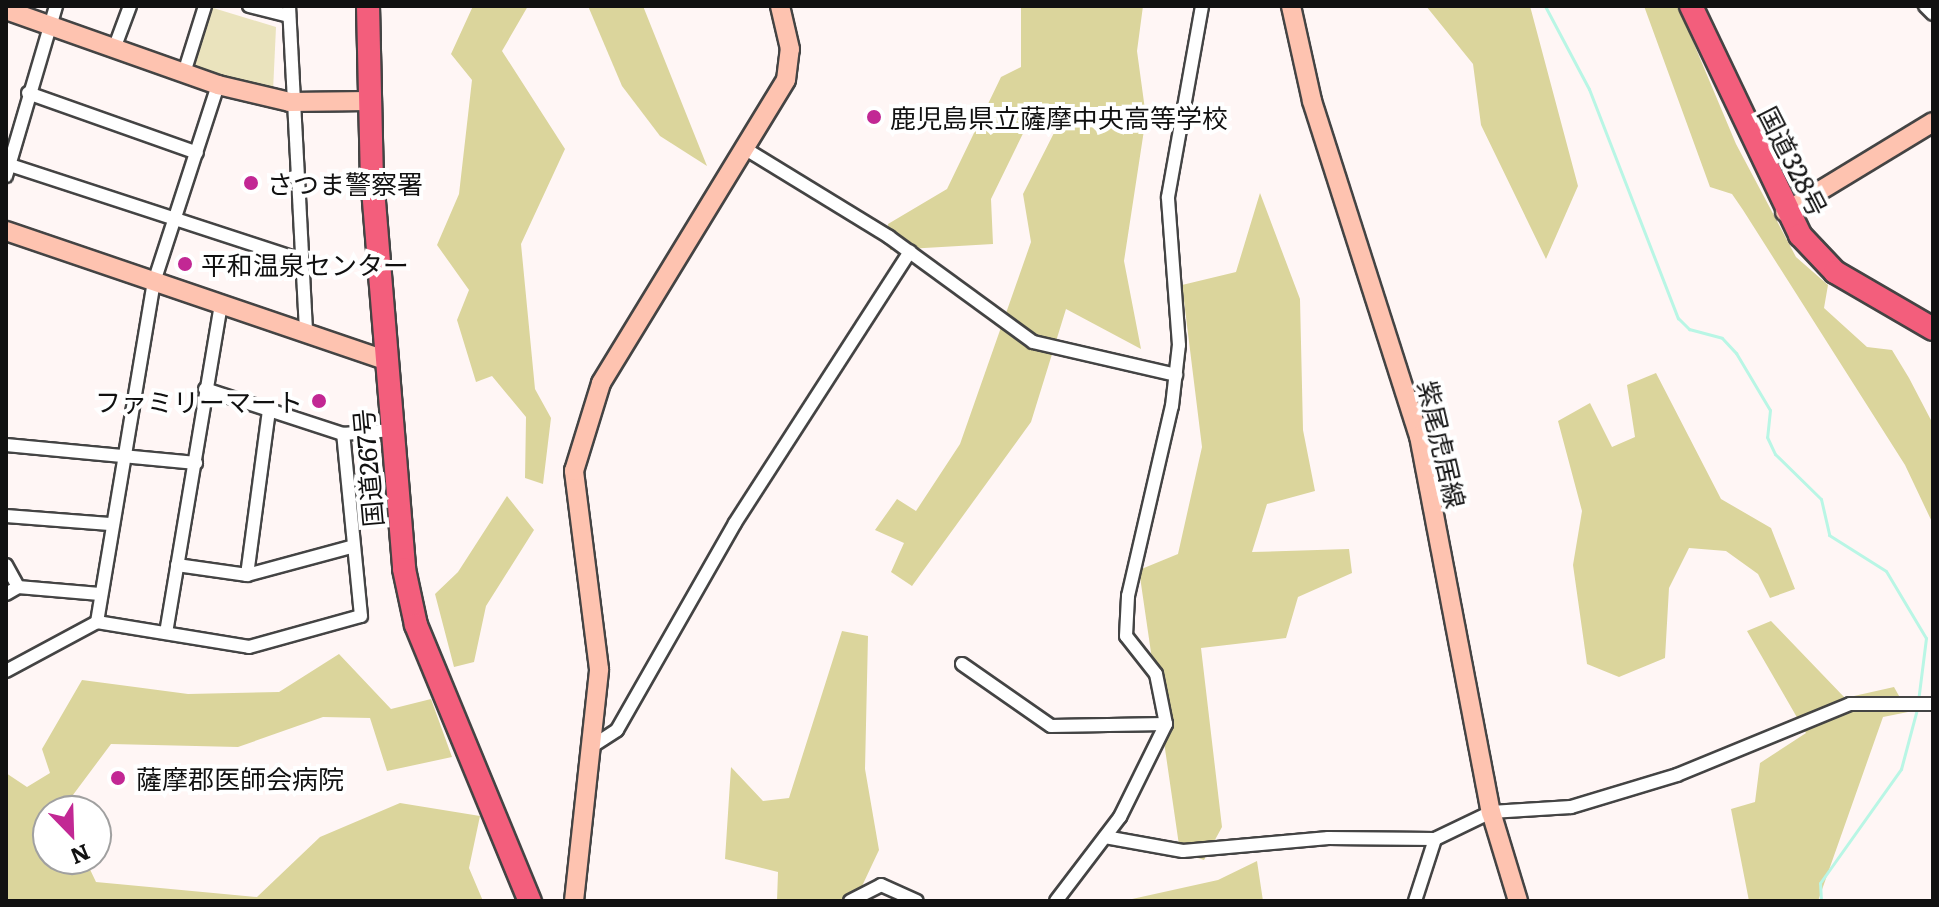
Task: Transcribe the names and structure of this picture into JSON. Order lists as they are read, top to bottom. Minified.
{"streets":{"highway":["国道328号","国道267号"],"street":["紫尾虎居線"]},"places":["鹿児島県立薩摩中央高等学校","さつま警察署","平和温泉センター","ファミリーマート","薩摩郡医師会病院"],"north":"bottom right"}
